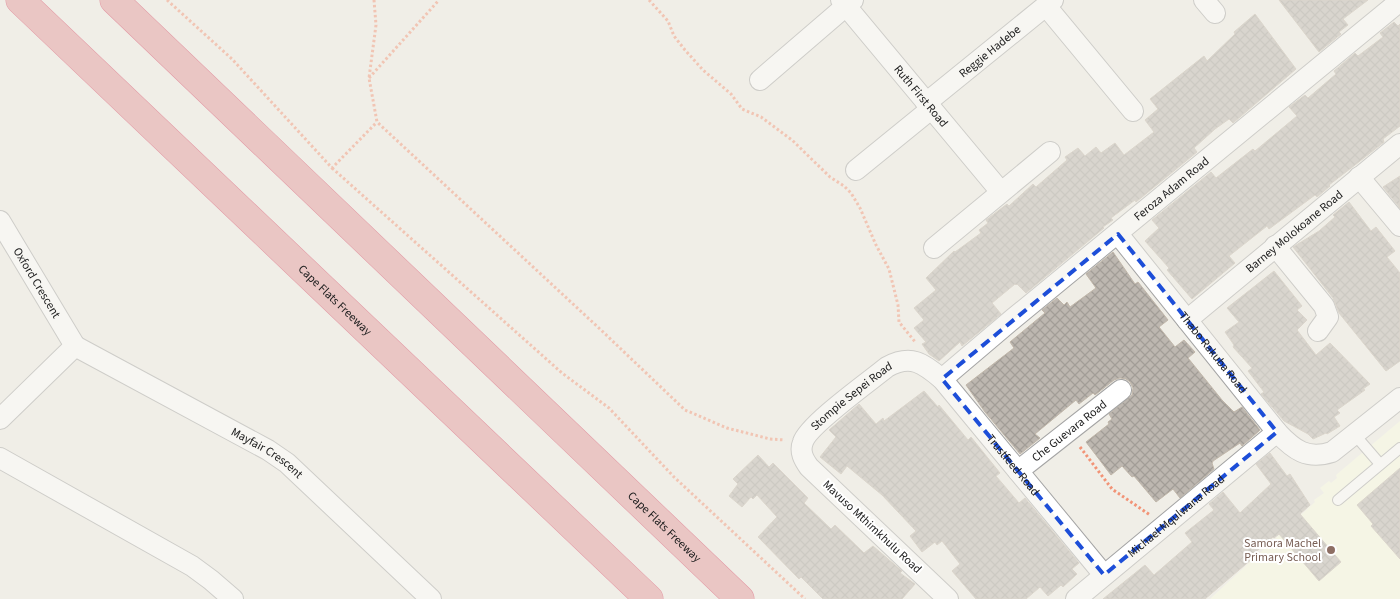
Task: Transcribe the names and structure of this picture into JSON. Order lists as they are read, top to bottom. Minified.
{"streets":{"highway":["Cape Flats Freeway"],"street":["Reggie Hadebe","Ruth First Road","Feroza Adam Road","Barney Molokoane Road","Oxford Crescent","Thabo Rakuba Road","Stompie Sepei Road","Che Guevara Road","Mayfair Crescent","Trustfeed Road","Michael Mqulwana Road","Mavuso Mthimkhulu Road"]},"crossings":[["Reggie Hadebe","Ruth First Road"],["Feroza Adam Road","Thabo Rakuba Road"],["Feroza Adam Road","Trustfeed Road"],["Barney Molokoane Road","Thabo Rakuba Road"],["Oxford Crescent","Mayfair Crescent"],["Thabo Rakuba Road","Michael Mqulwana Road"],["Stompie Sepei Road","Trustfeed Road"],["Stompie Sepei Road","Mavuso Mthimkhulu Road"],["Che Guevara Road","Trustfeed Road"],["Trustfeed Road","Michael Mqulwana Road"]],"places":["Samora Machel Primary School"]}
